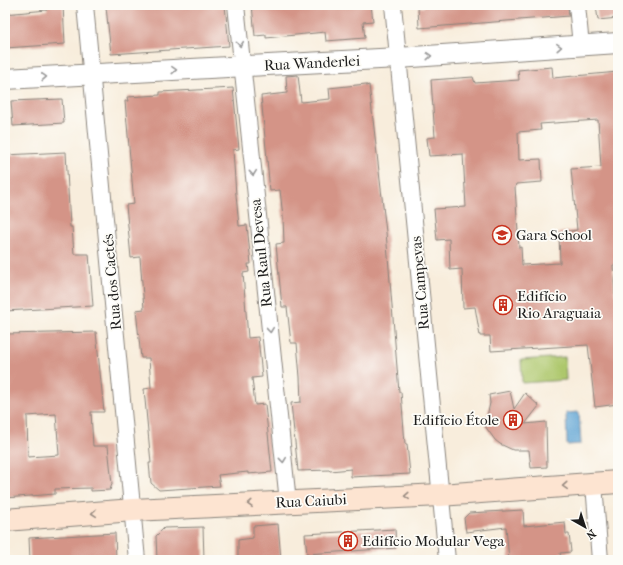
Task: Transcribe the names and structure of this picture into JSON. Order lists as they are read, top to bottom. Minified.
{"streets":{"main road":["Rua Caiubi"],"street":["Rua Wanderlei","Rua Raul Devesa","Rua dos Caetés","Rua Campevas"]},"crossings":[["Rua Wanderlei","Rua Raul Devesa"],["Rua Wanderlei","Rua dos Caetés"],["Rua Wanderlei","Rua Campevas"],["Rua Raul Devesa","Rua Caiubi"],["Rua dos Caetés","Rua Caiubi"],["Rua Campevas","Rua Caiubi"]],"one_way":["Rua Wanderlei","Rua Raul Devesa","Rua Caiubi"],"places":{"school or university":["Gara School"],"building":["Edifício Rio Araguaia","Edifício Étole","Edifício Modular Vega"]},"north":"bottom right"}
